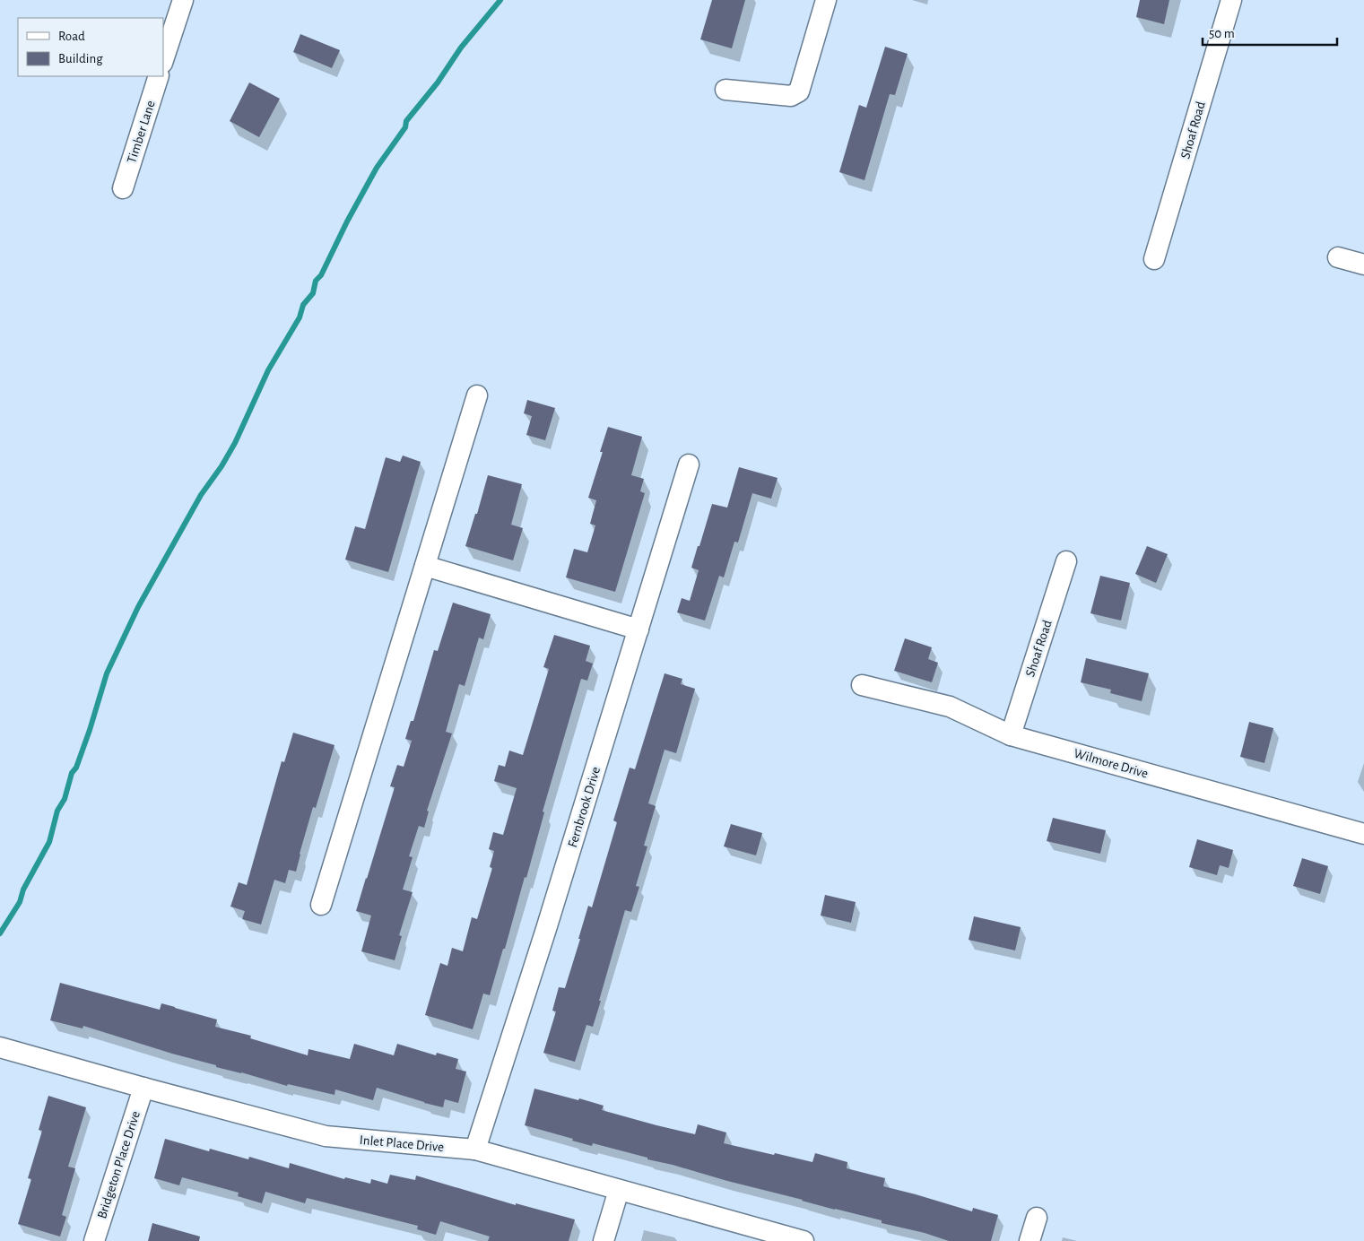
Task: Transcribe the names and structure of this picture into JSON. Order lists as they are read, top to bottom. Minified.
{"streets":{"street":["Shoaf Road","Timber Lane","Wilmore Drive","Fernbrook Drive","Inlet Place Drive","Bridgeton Place Drive"]},"crossings":[["Shoaf Road","Wilmore Drive"],["Fernbrook Drive","Inlet Place Drive"],["Inlet Place Drive","Bridgeton Place Drive"]],"legend":["Road","Building"],"scale_bar":"50 m"}
